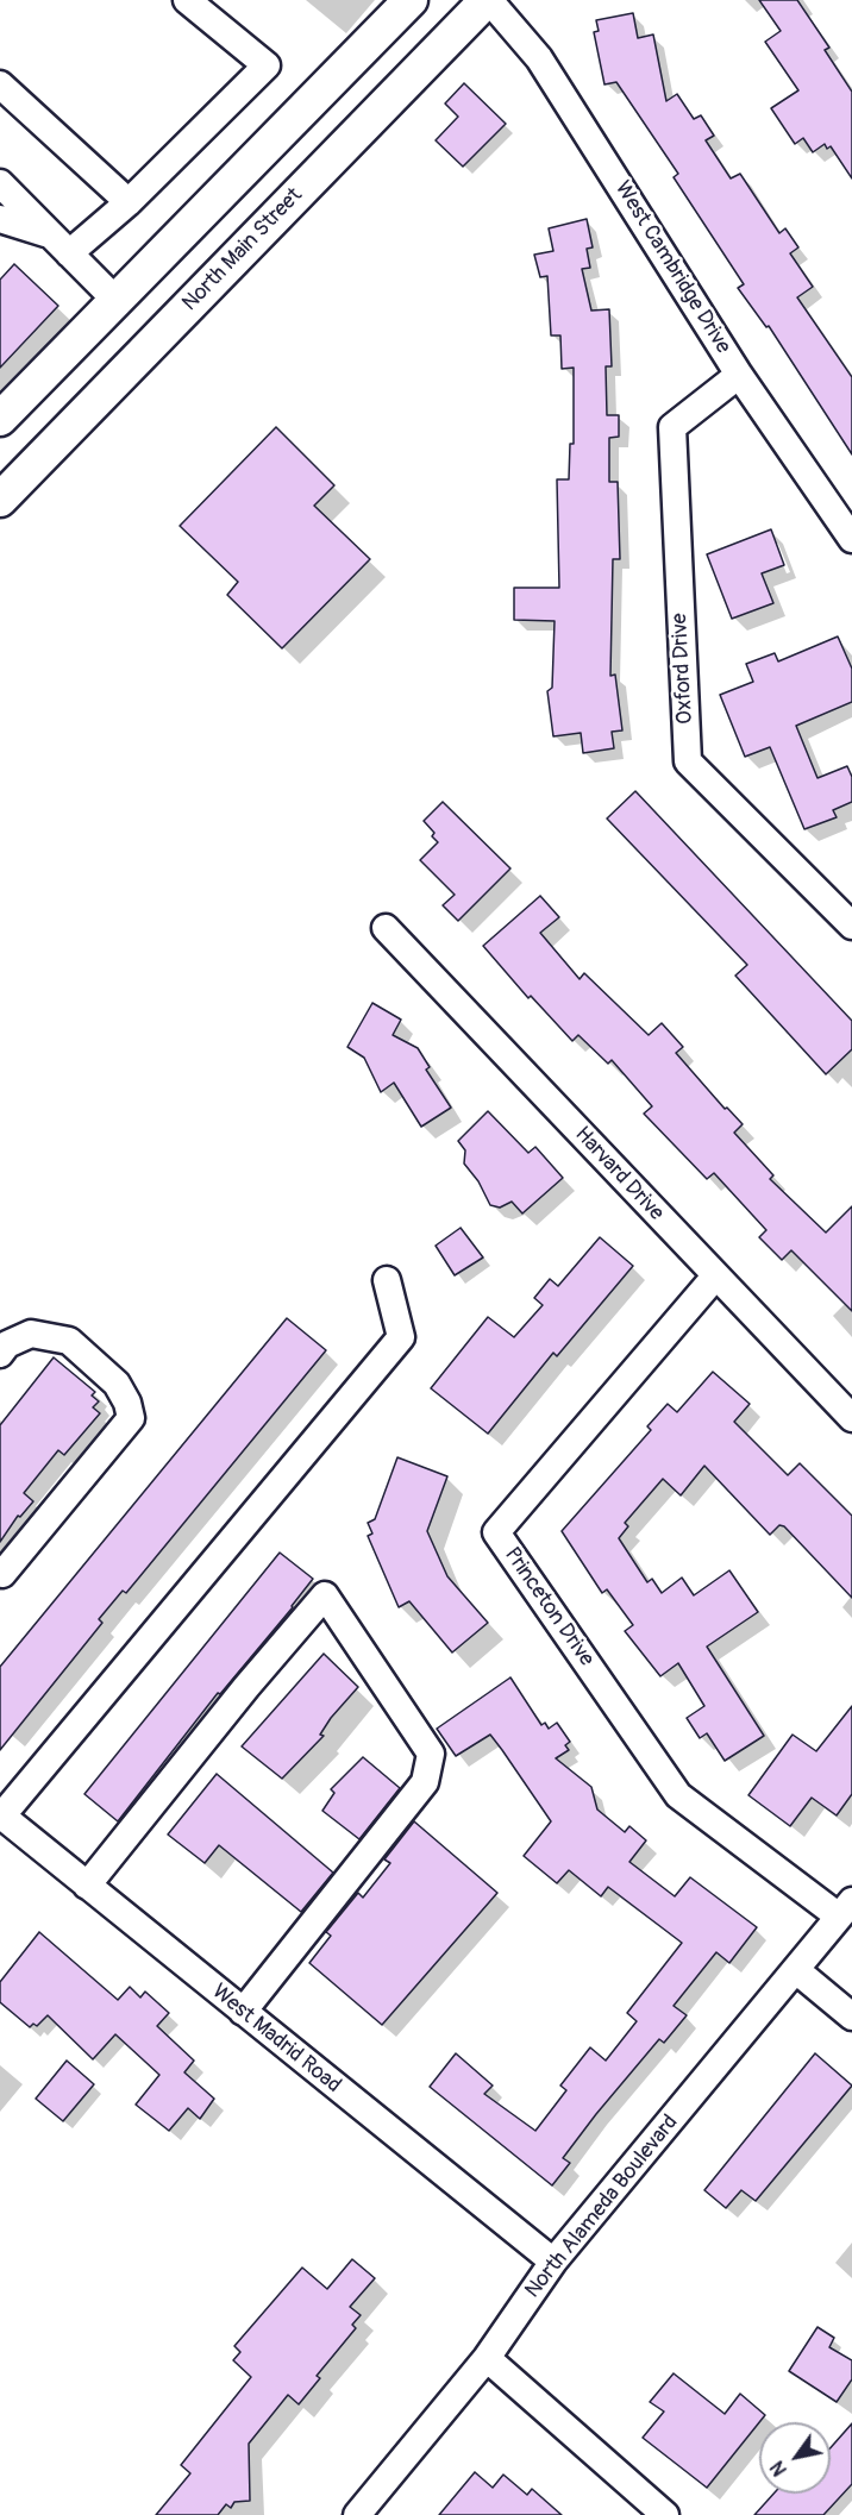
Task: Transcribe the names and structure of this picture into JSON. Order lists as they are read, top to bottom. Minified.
{"streets":{"main road":["North Main Street"],"street":["West Cambridge Drive","Oxford Drive","Harvard Drive","Princeton Drive","West Madrid Road","North Alameda Boulevard"]},"crossings":[["North Main Street","West Cambridge Drive"],["West Cambridge Drive","Oxford Drive"],["Harvard Drive","Princeton Drive"],["Princeton Drive","North Alameda Boulevard"],["West Madrid Road","North Alameda Boulevard"]],"north":"bottom left"}
